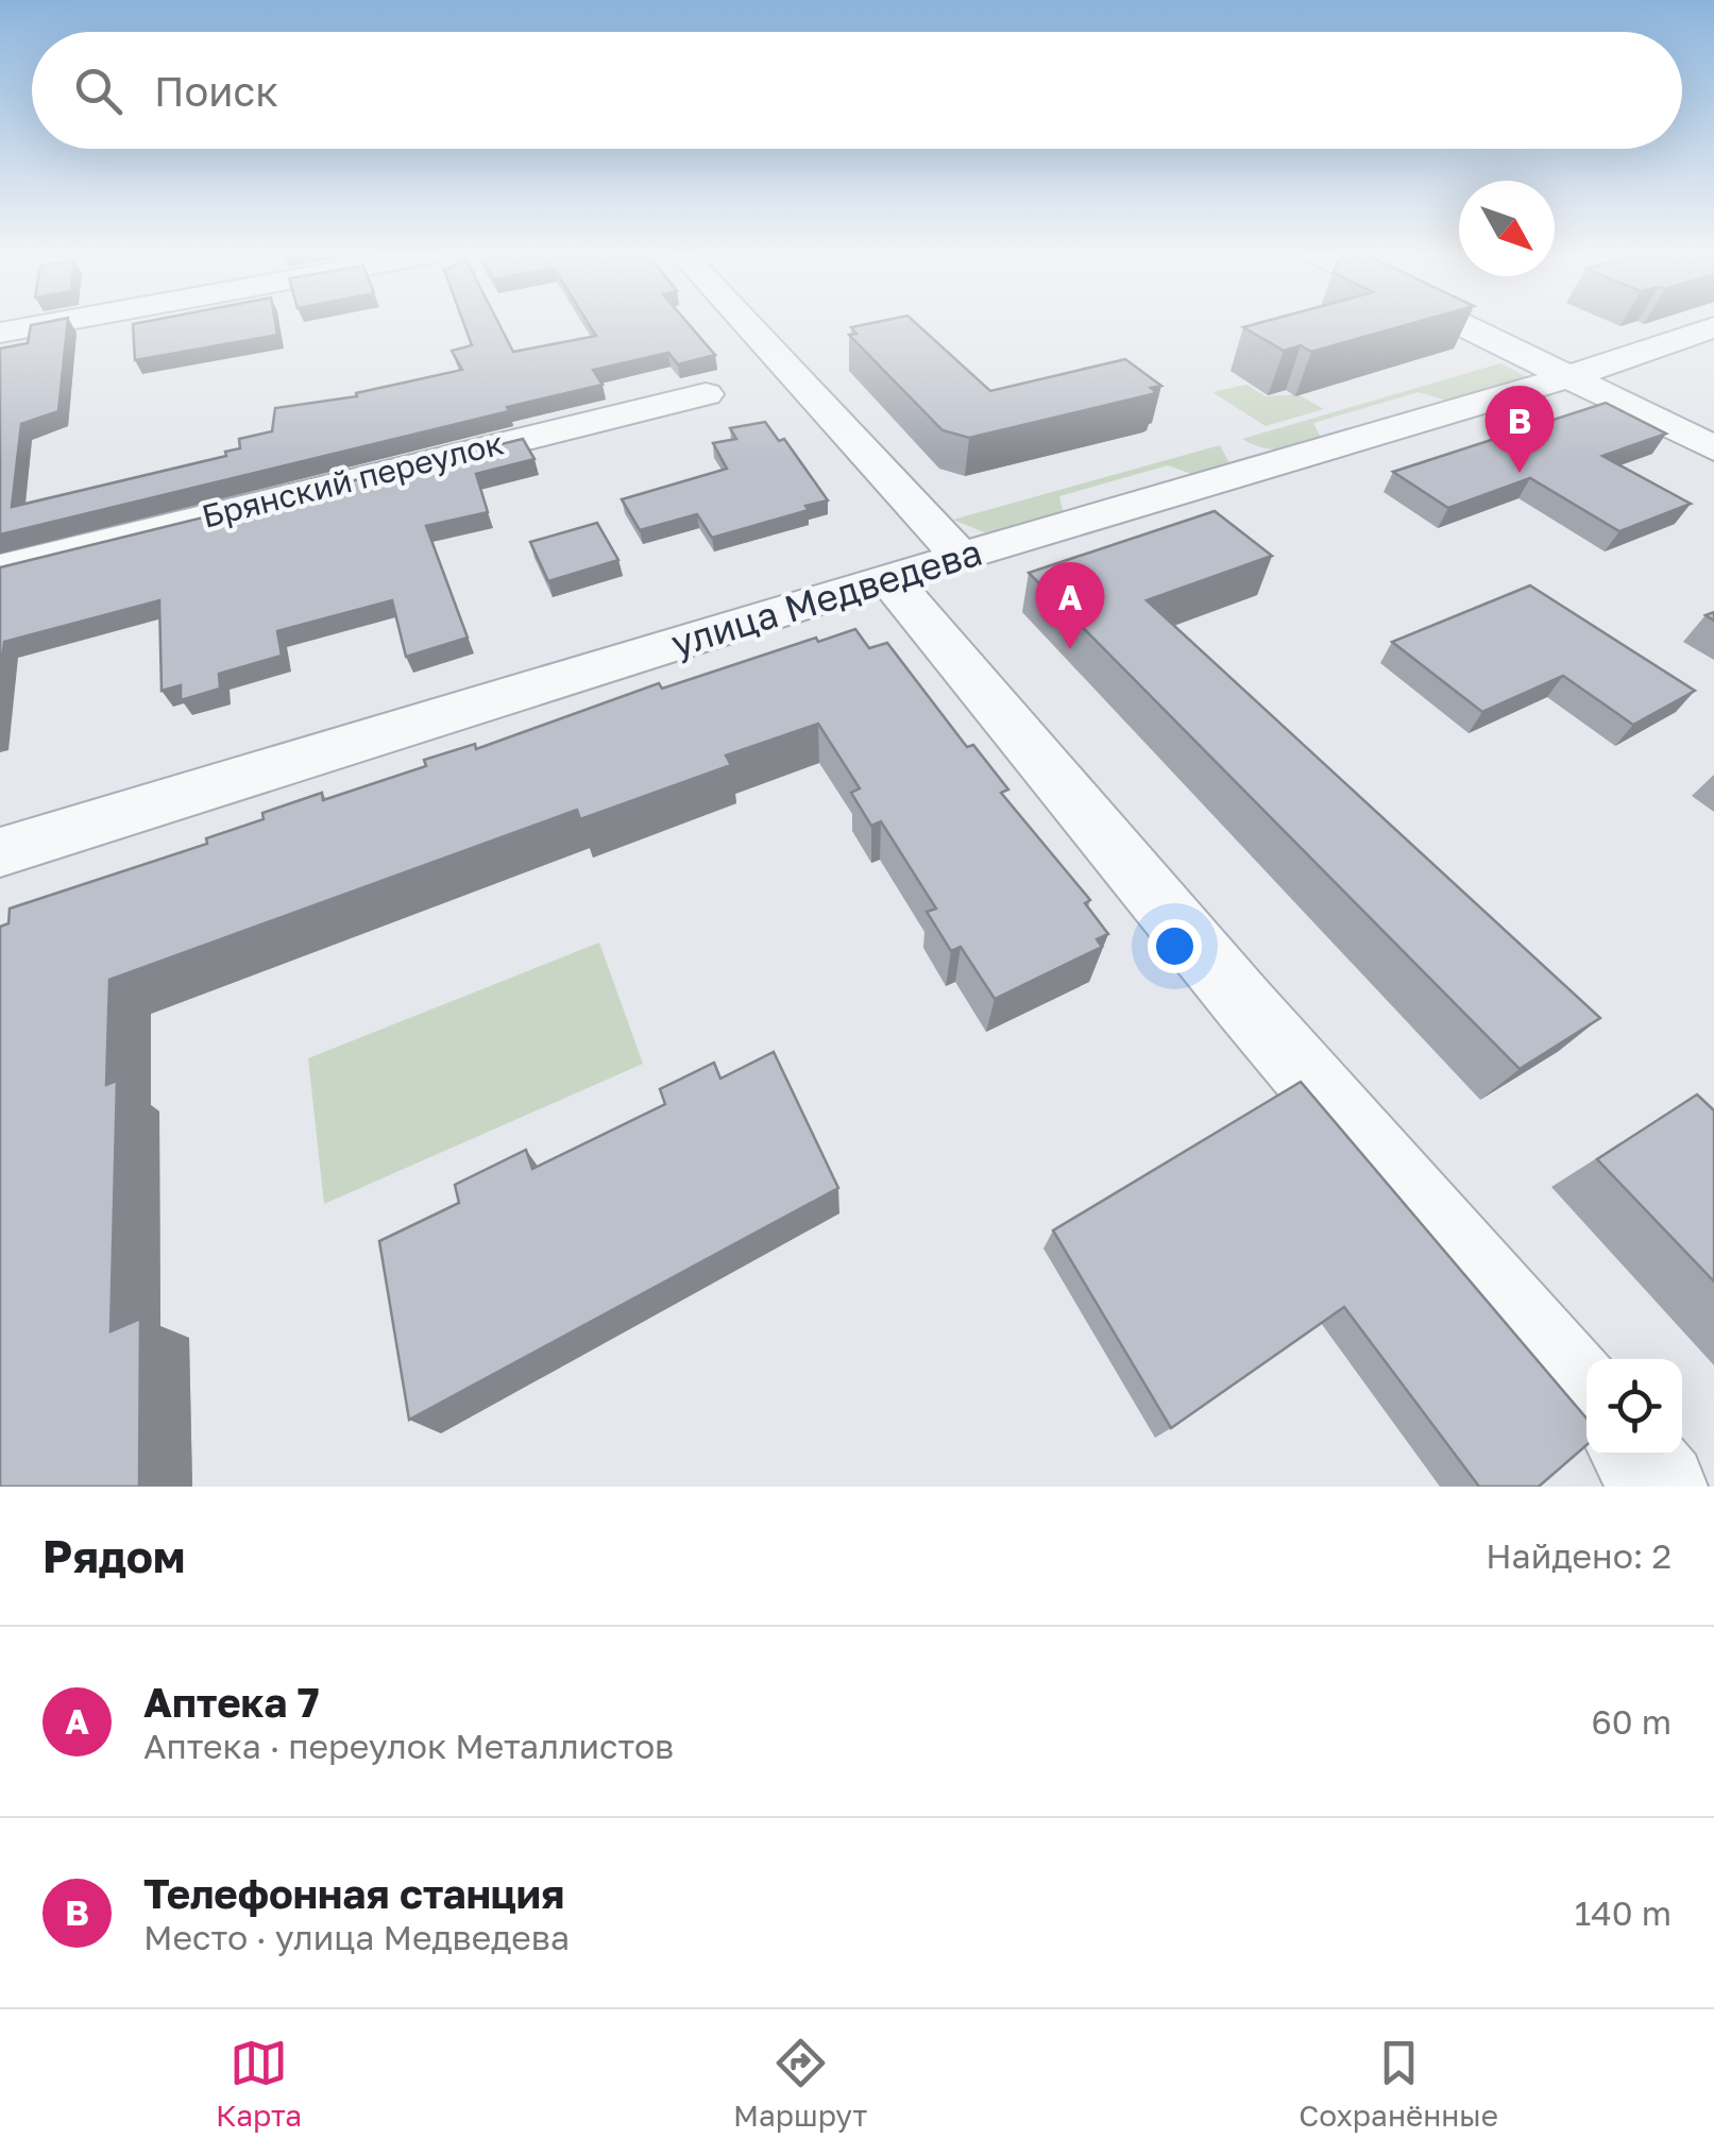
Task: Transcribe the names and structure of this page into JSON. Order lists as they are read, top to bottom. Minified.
{"streets":{"street":["Брянский переулок","улица Медведева"]},"north":"bottom right","page":{"search":"Поиск","pins":["B","A"],"heading":["Рядом","Найдено: 2"],"list":[{"mark":"A","name":"Аптека 7","note":"Аптека · переулок Металлистов","value":"60 m"},{"mark":"B","name":"Телефонная станция","note":"Место · улица Медведева","value":"140 m"}],"nav":["Карта","Маршрут","Сохранённые"]}}
